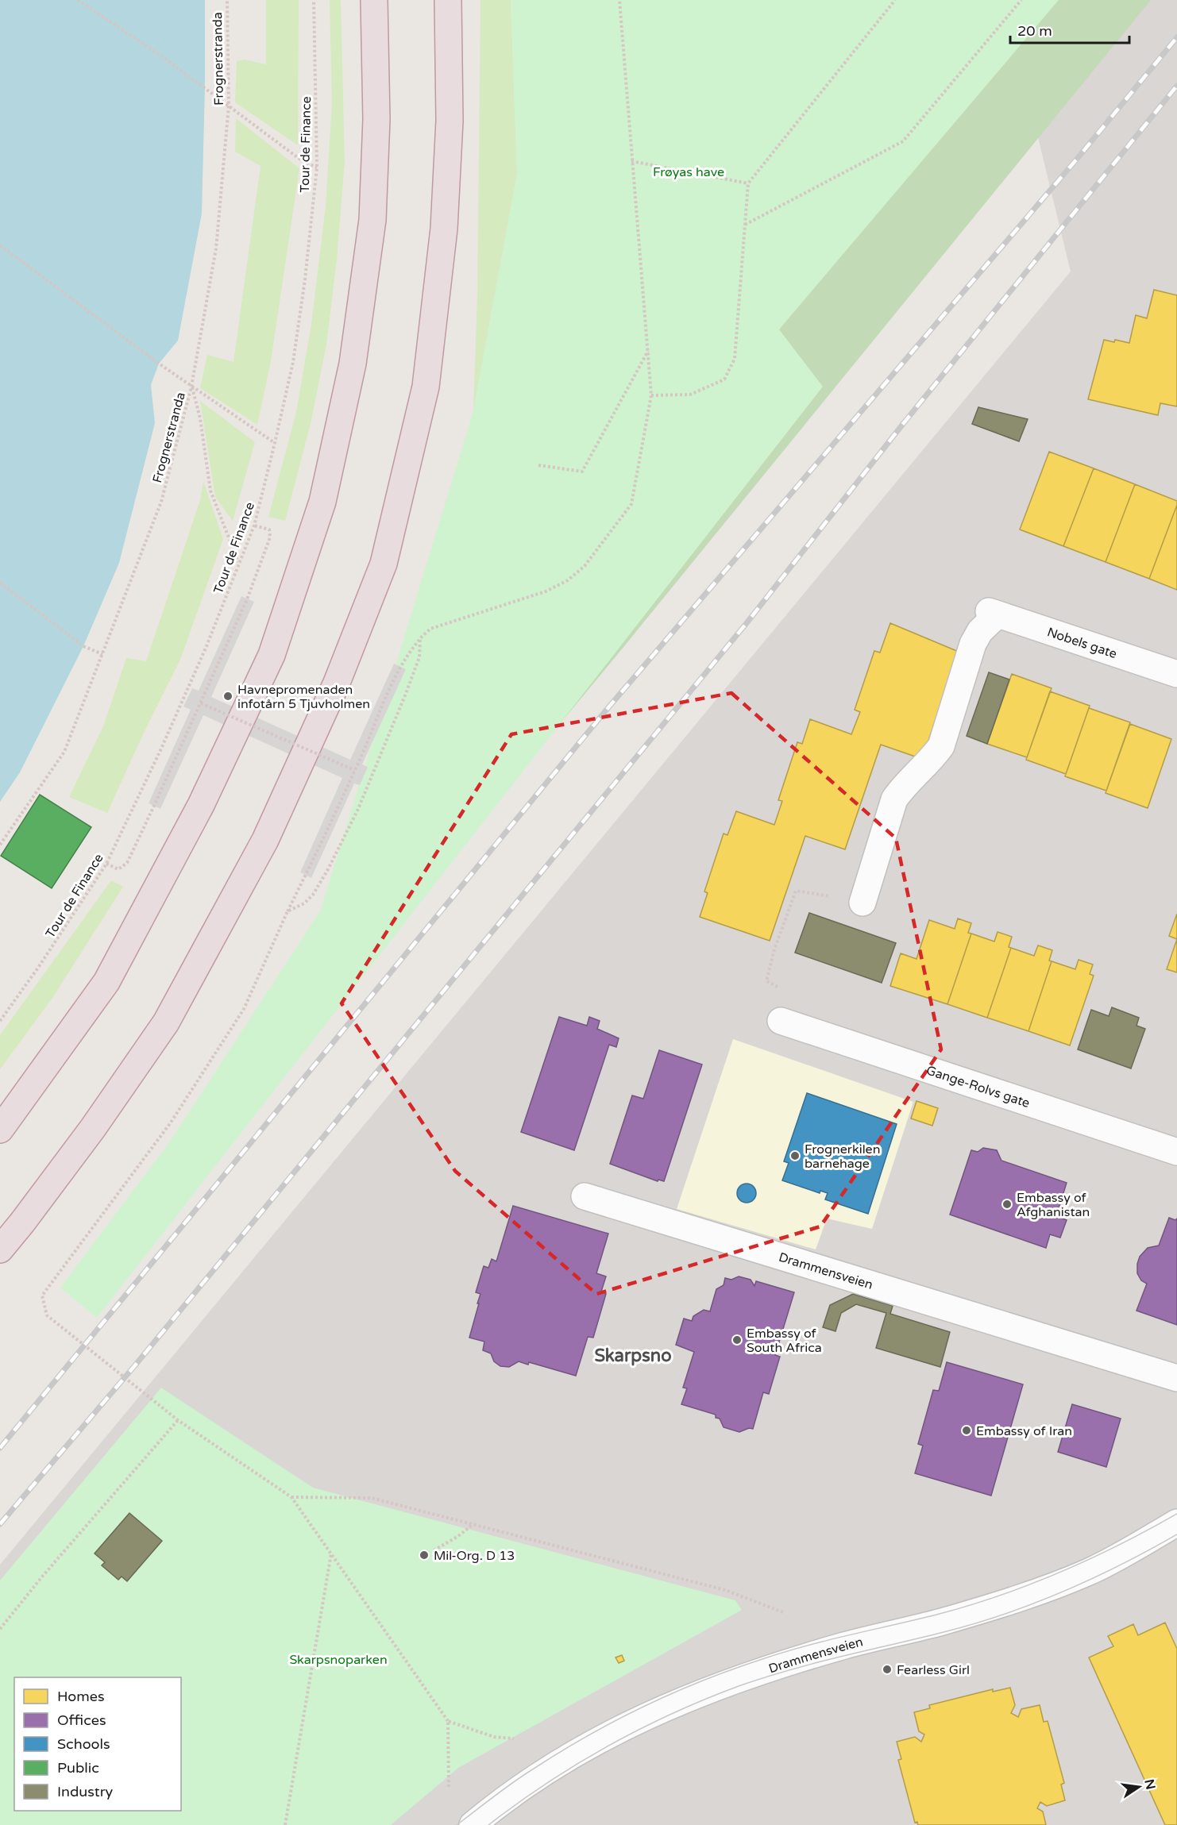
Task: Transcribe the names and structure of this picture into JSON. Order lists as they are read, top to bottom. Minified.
{"streets":{"street":["Nobels gate","Gange-Rolvs gate","Drammensveien"],"path":["Frognerstranda","Tour de Finance"]},"districts":["Skarpsno"],"parks":["Frøyas have","Skarpsnoparken"],"places":["Havnepromenaden infotårn 5 Tjuvholmen","Frognerkilen barnehage","Embassy of Afghanistan","Embassy of South Africa","Embassy of Iran","Mil-Org. D 13","Fearless Girl"],"legend":["Homes","Offices","Schools","Public","Industry"],"scale_bar":"20 m","north":"right"}
